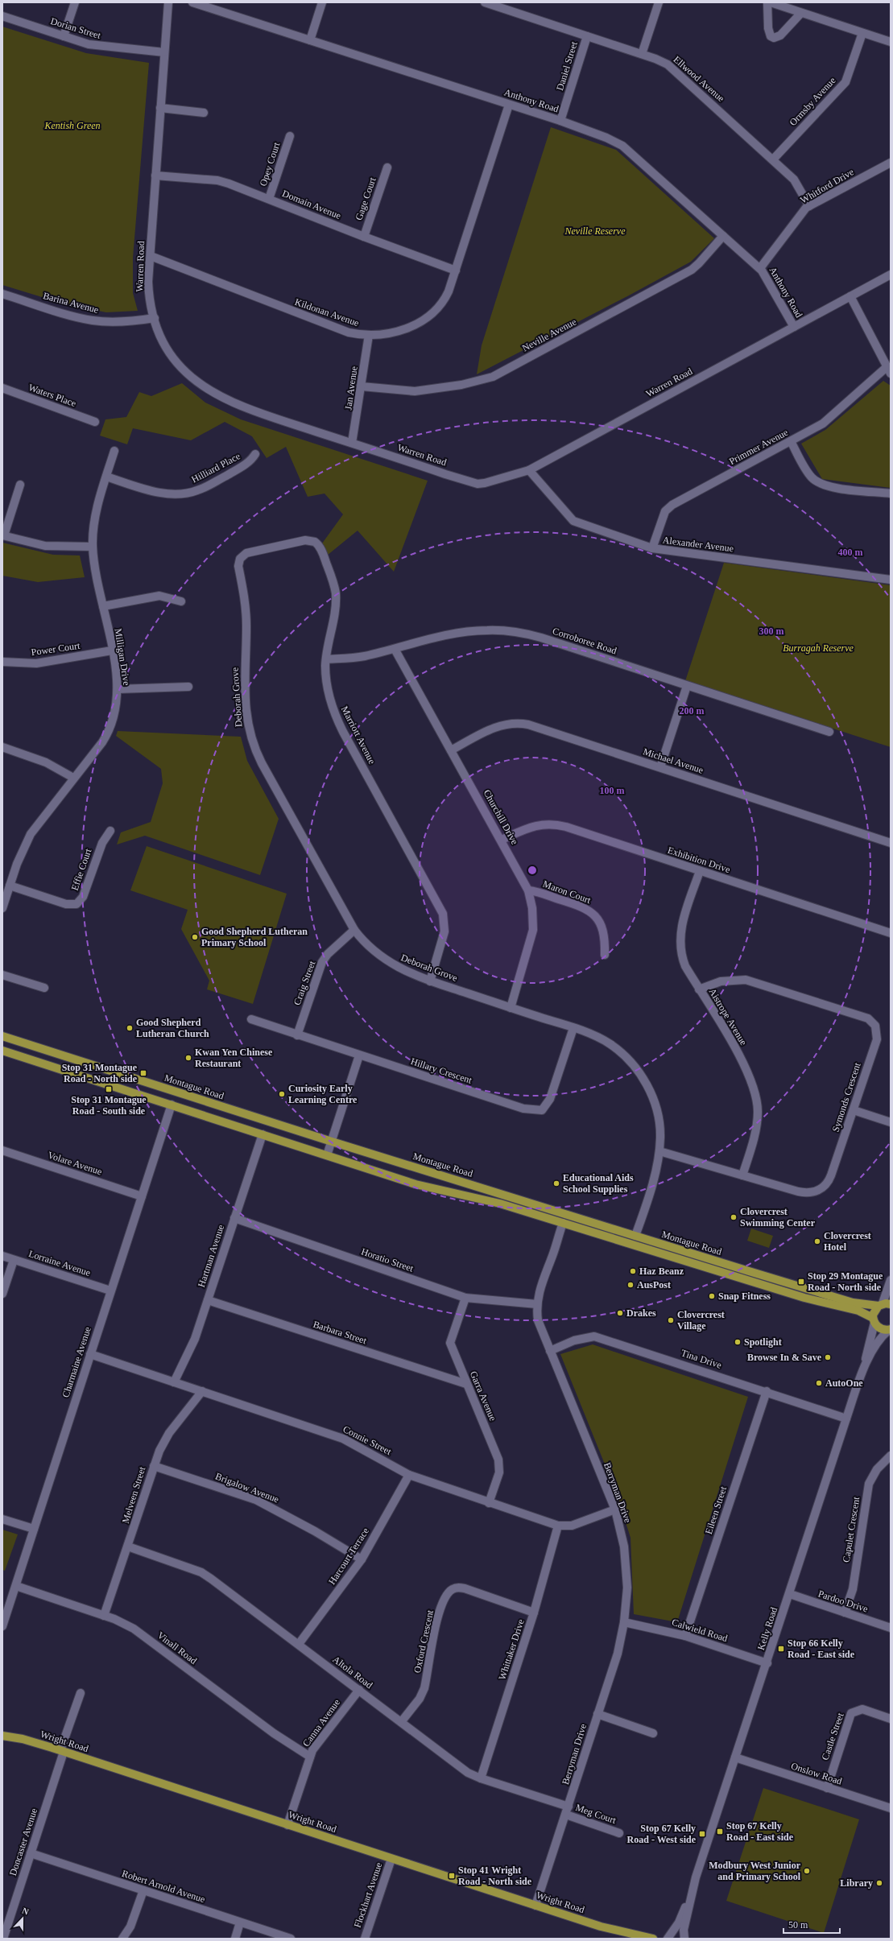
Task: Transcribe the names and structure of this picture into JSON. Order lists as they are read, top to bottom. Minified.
{"streets":{"main road":["Montague Road","Wright Road"],"street":["Dorian Street","Daniel Street","Ellwood Avenue","Anthony Road","Ormsby Avenue","Opey Court","Whitford Drive","Gage Court","Domain Avenue","Warren Road","Barina Avenue","Kildonan Avenue","Neville Avenue","Jan Avenue","Waters Place","Primmer Avenue","Hilliard Place","Alexander Avenue","Corroboree Road","Power Court","Milligan Drive","Deborah Grove","Marriott Avenue","Michael Avenue","Churchill Drive","Exhibition Drive","Effie Court","Maron Court","Craig Street","Aistrope Avenue","Hillary Crescent","Symonds Crescent","Volare Avenue","Hartman Avenue","Horatio Street","Lorraine Avenue","Barbara Street","Tina Drive","Charmaine Avenue","Garra Avenue","Connie Street","Brigalow Avenue","Berryman Drive","Melveen Street","Eileen Street","Capulet Crescent","Harcourt Terrace","Pardoo Drive","Kelly Road","Calwield Road","Oxford Crescent","Vinall Road","Whittaker Drive","Altola Road","Canna Avenue","Castle Street","Onslow Road","Meg Court","Doncaster Avenue","Robert Arnold Avenue","Flockhart Avenue"]},"crossings":[["Dorian Street","Warren Road"],["Daniel Street","Ellwood Avenue"],["Daniel Street","Anthony Road"],["Ellwood Avenue","Ormsby Avenue"],["Ellwood Avenue","Whitford Drive"],["Anthony Road","Whitford Drive"],["Anthony Road","Warren Road"],["Anthony Road","Kildonan Avenue"],["Anthony Road","Neville Avenue"],["Opey Court","Domain Avenue"],["Gage Court","Domain Avenue"],["Domain Avenue","Warren Road"],["Domain Avenue","Kildonan Avenue"],["Warren Road","Barina Avenue"],["Warren Road","Kildonan Avenue"],["Warren Road","Jan Avenue"],["Warren Road","Alexander Avenue"],["Kildonan Avenue","Jan Avenue"],["Neville Avenue","Jan Avenue"],["Primmer Avenue","Alexander Avenue"],["Corroboree Road","Marriott Avenue"],["Corroboree Road","Churchill Drive"],["Power Court","Milligan Drive"],["Milligan Drive","Effie Court"],["Deborah Grove","Marriott Avenue"],["Deborah Grove","Churchill Drive"],["Deborah Grove","Craig Street"],["Deborah Grove","Hillary Crescent"],["Deborah Grove","Montague Road"],["Deborah Grove","Symonds Crescent"],["Michael Avenue","Churchill Drive"],["Churchill Drive","Exhibition Drive"],["Churchill Drive","Maron Court"],["Exhibition Drive","Aistrope Avenue"],["Craig Street","Hillary Crescent"],["Aistrope Avenue","Symonds Crescent"],["Montague Road","Hartman Avenue"],["Montague Road","Charmaine Avenue"],["Montague Road","Berryman Drive"],["Montague Road","Kelly Road"],["Volare Avenue","Charmaine Avenue"],["Hartman Avenue","Horatio Street"],["Hartman Avenue","Barbara Street"],["Hartman Avenue","Connie Street"],["Horatio Street","Garra Avenue"],["Horatio Street","Berryman Drive"],["Lorraine Avenue","Charmaine Avenue"],["Barbara Street","Garra Avenue"],["Tina Drive","Berryman Drive"],["Tina Drive","Eileen Street"],["Tina Drive","Kelly Road"],["Charmaine Avenue","Connie Street"],["Charmaine Avenue","Vinall Road"],["Garra Avenue","Connie Street"],["Connie Street","Berryman Drive"],["Connie Street","Melveen Street"],["Connie Street","Harcourt Terrace"],["Connie Street","Whittaker Drive"],["Brigalow Avenue","Melveen Street"],["Brigalow Avenue","Harcourt Terrace"],["Berryman Drive","Calwield Road"],["Berryman Drive","Altola Road"],["Berryman Drive","Wright Road"],["Berryman Drive","Meg Court"],["Melveen Street","Vinall Road"],["Melveen Street","Altola Road"],["Eileen Street","Calwield Road"],["Capulet Crescent","Pardoo Drive"],["Harcourt Terrace","Altola Road"],["Pardoo Drive","Kelly Road"],["Kelly Road","Calwield Road"],["Kelly Road","Onslow Road"],["Oxford Crescent","Whittaker Drive"],["Oxford Crescent","Altola Road"],["Vinall Road","Canna Avenue"],["Whittaker Drive","Altola Road"],["Altola Road","Canna Avenue"],["Canna Avenue","Wright Road"],["Castle Street","Onslow Road"],["Wright Road","Doncaster Avenue"],["Wright Road","Flockhart Avenue"],["Doncaster Avenue","Robert Arnold Avenue"]],"parks":["Kentish Green","Neville Reserve","Burragah Reserve"],"places":{"other":["Good Shepherd Lutheran Primary School","Good Shepherd Lutheran Church","Kwan Yen Chinese Restaurant","Curiosity Early Learning Centre","Educational Aids School Supplies","Clovercrest Swimming Center","Clovercrest Hotel","Haz Beanz","AusPost","Snap Fitness","Drakes","Clovercrest Village","Spotlight","Browse In & Save","AutoOne","Modbury West Junior and Primary School","Library"],"transit":["Stop 31 Montague Road - North side","Stop 31 Montague Road - South side","Stop 29 Montague Road - North side","Stop 66 Kelly Road - East side","Stop 67 Kelly Road - East side","Stop 67 Kelly Road - West side","Stop 41 Wright Road - North side"]},"scale_bar":"50 m","north":"top","rings":["400 m","300 m","200 m","100 m"]}
